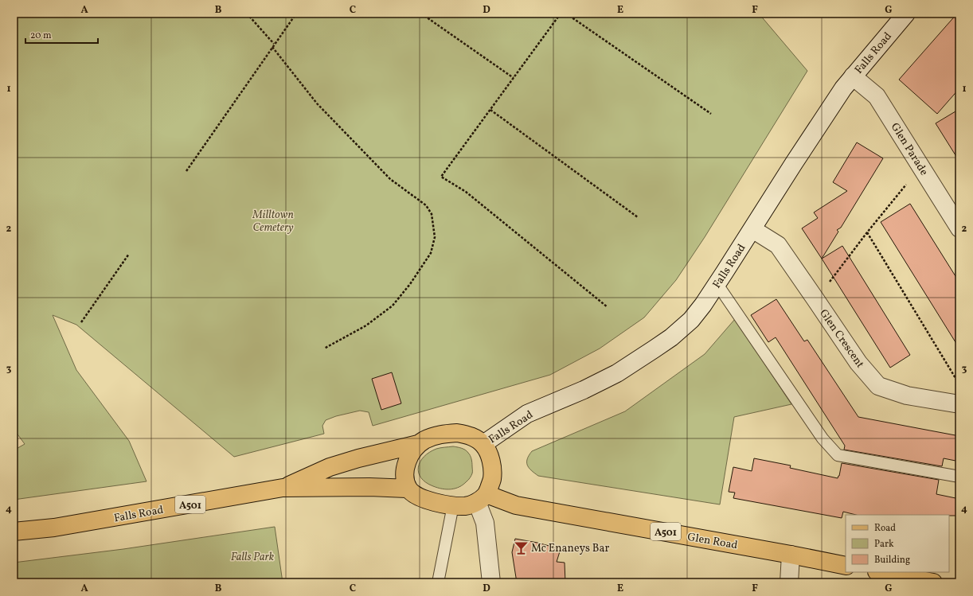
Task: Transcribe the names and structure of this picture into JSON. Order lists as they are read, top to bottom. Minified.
{"streets":{"main road":["Falls Road","Glen Parade","Glen Crescent","A501","Glen Road"]},"crossings":[["Falls Road","Glen Parade"],["Falls Road","Glen Crescent"],["Falls Road","A501"],["Falls Road","Glen Road"],["A501","Glen Road"]],"parks":["Milltown Cemetery","Falls Park"],"places":{"bar":["Mc Enaneys Bar"]},"legend":["Road","Park","Building"],"scale_bar":"20 m","grid":{"columns":["A","B","C","D","E","F","G"],"rows":["1","2","3","4"]}}
